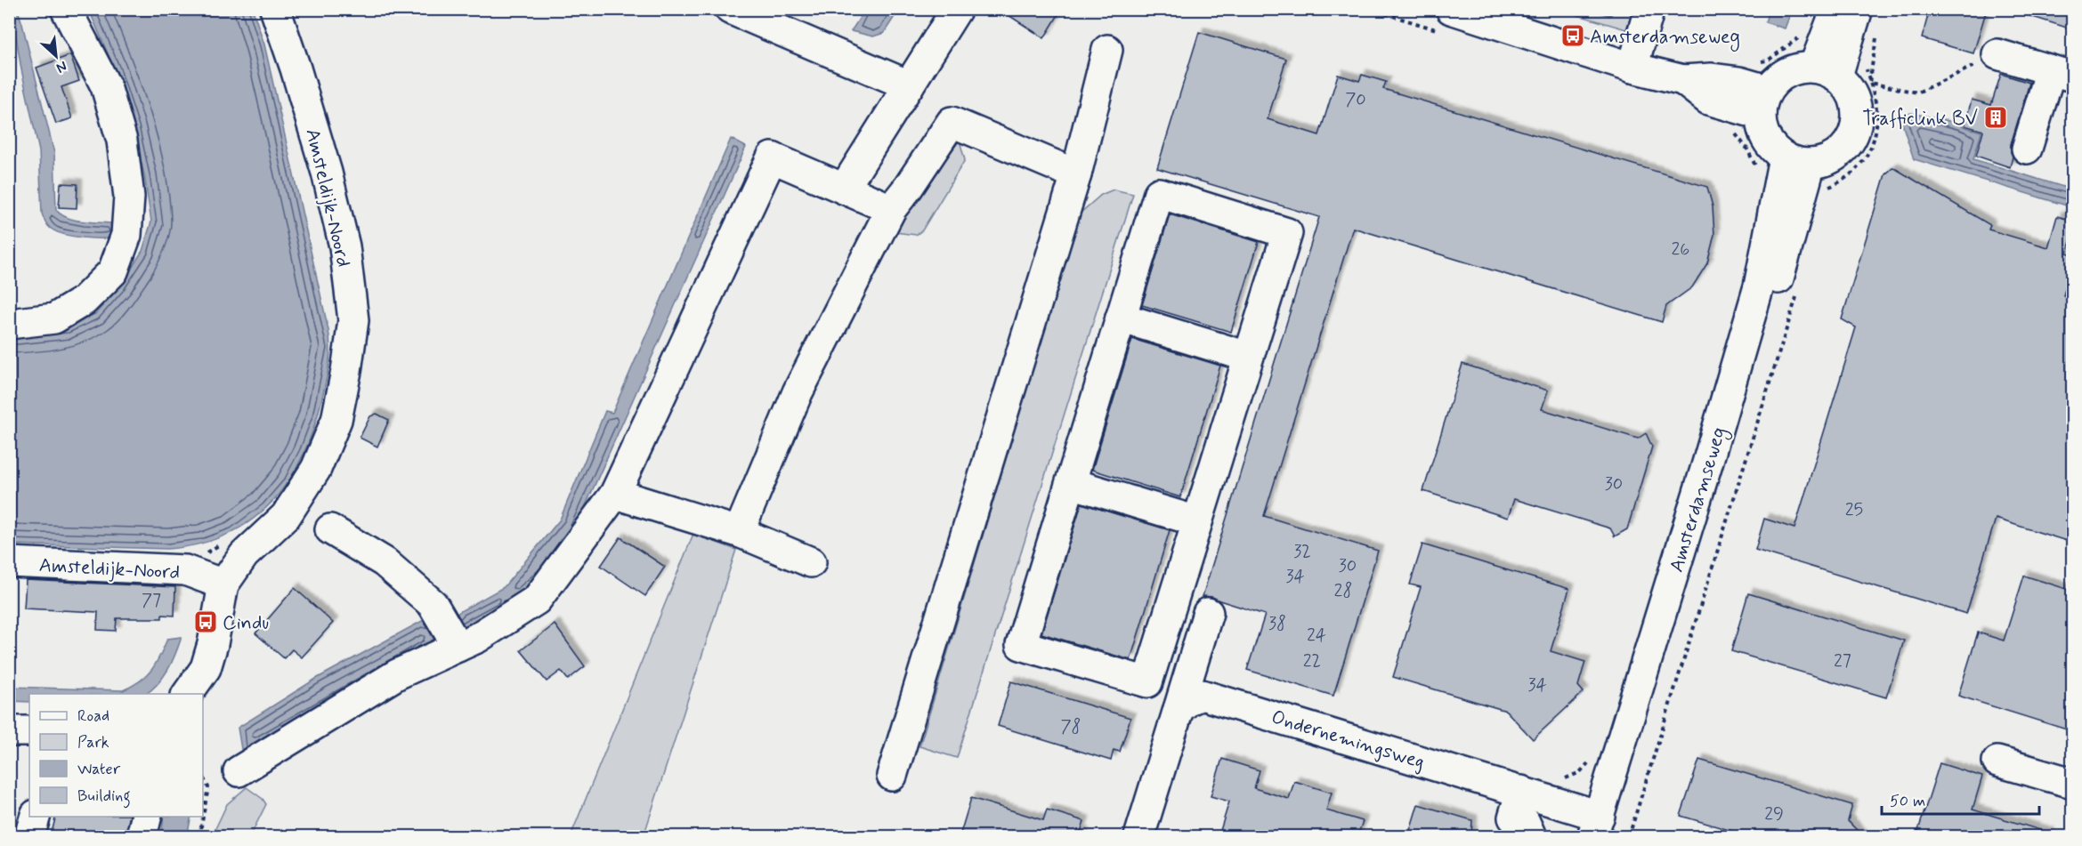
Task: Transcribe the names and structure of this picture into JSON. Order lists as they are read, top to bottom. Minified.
{"streets":{"street":["Amsteldijk-Noord","Amsterdamseweg","Ondernemingsweg"]},"crossings":[["Amsterdamseweg","Ondernemingsweg"]],"places":{"bus stop":["Amsterdamseweg","Cindu"],"building":["Trafficlink BV"]},"house_numbers":["70","26","30","25","32","30","34","28","77","38","24","22","27","34","78","29"],"legend":["Road","Park","Water","Building"],"scale_bar":"50 m","north":"bottom right"}
